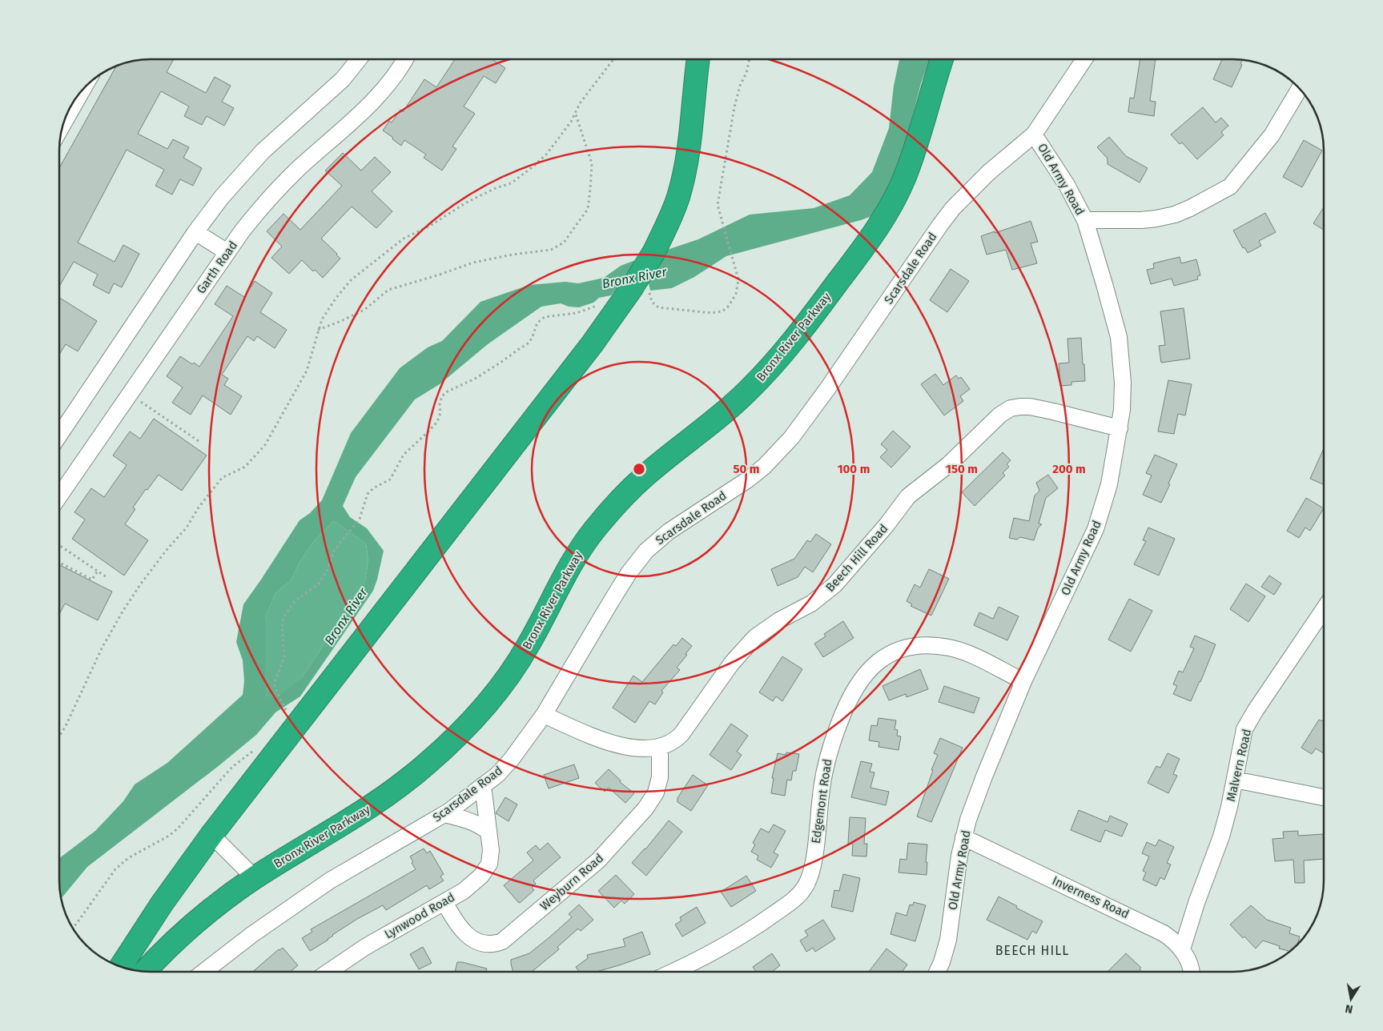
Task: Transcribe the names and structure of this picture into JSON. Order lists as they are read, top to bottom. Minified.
{"streets":{"highway":["Bronx River Parkway"],"street":["Old Army Road","Garth Road","Scarsdale Road","Beech Hill Road","Malvern Road","Edgemont Road","Weyburn Road","Inverness Road","Lynwood Road"]},"crossings":[["Old Army Road","Scarsdale Road"],["Old Army Road","Beech Hill Road"],["Old Army Road","Edgemont Road"],["Old Army Road","Inverness Road"],["Scarsdale Road","Beech Hill Road"],["Scarsdale Road","Lynwood Road"],["Beech Hill Road","Weyburn Road"],["Malvern Road","Inverness Road"],["Weyburn Road","Lynwood Road"]],"districts":["BEECH HILL"],"water":["Bronx River"],"north":"bottom","rings":["50 m","100 m","150 m","200 m"]}
